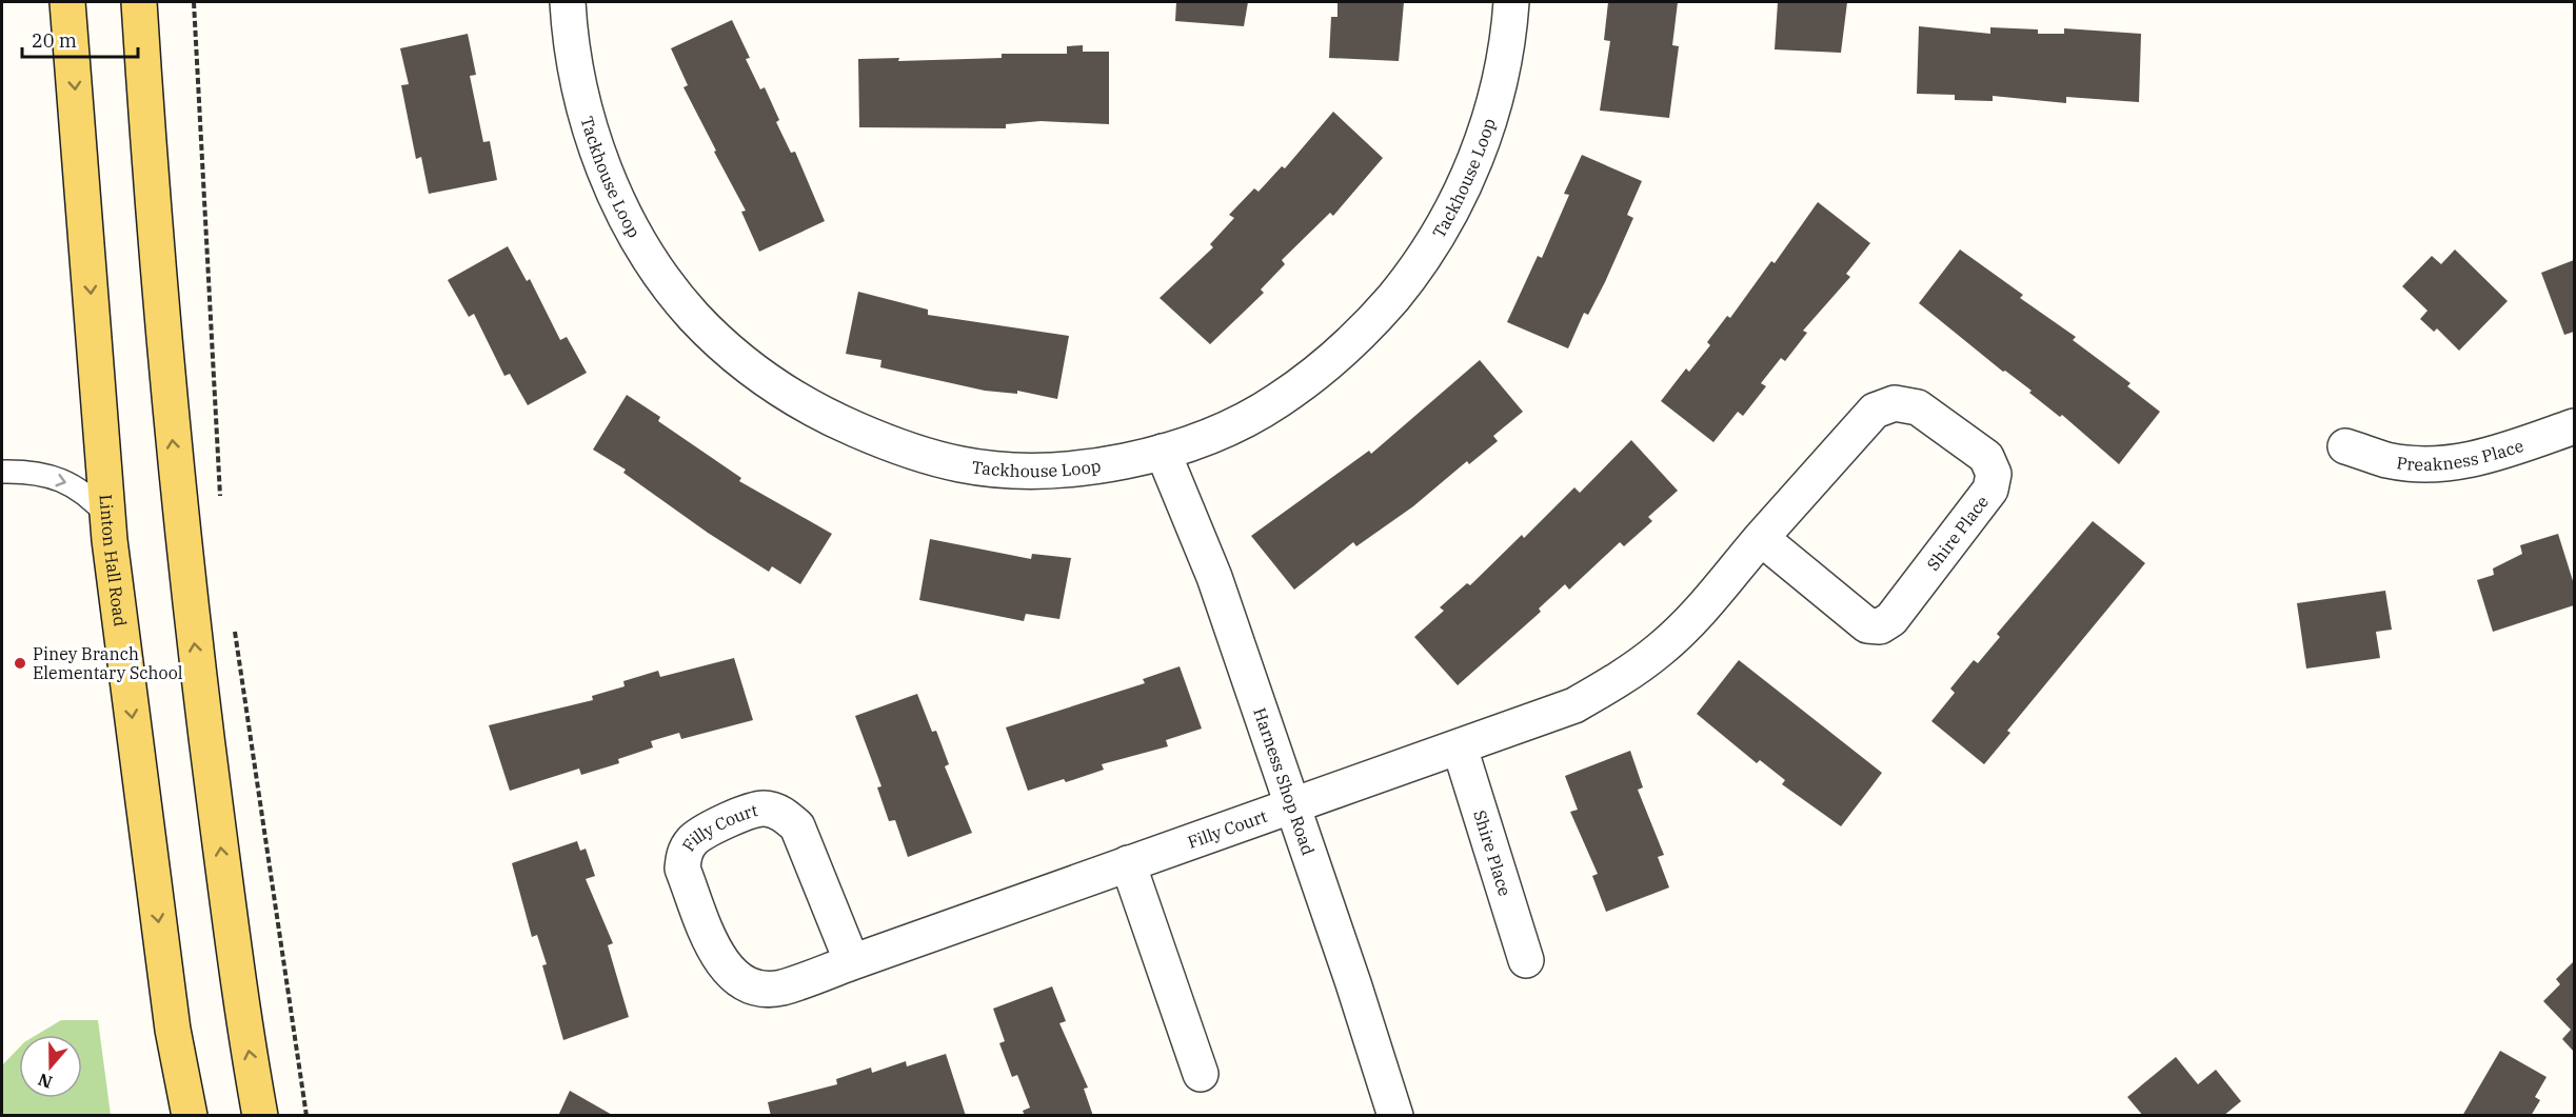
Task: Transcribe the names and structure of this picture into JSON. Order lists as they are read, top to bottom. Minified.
{"streets":{"main road":["Linton Hall Road"],"street":["Tackhouse Loop","Preakness Place","Shire Place","Harness Shop Road","Filly Court"]},"crossings":[["Tackhouse Loop","Harness Shop Road"],["Shire Place","Harness Shop Road"],["Shire Place","Filly Court"],["Harness Shop Road","Filly Court"]],"places":["Piney Branch Elementary School"],"scale_bar":"20 m","north":"bottom"}
